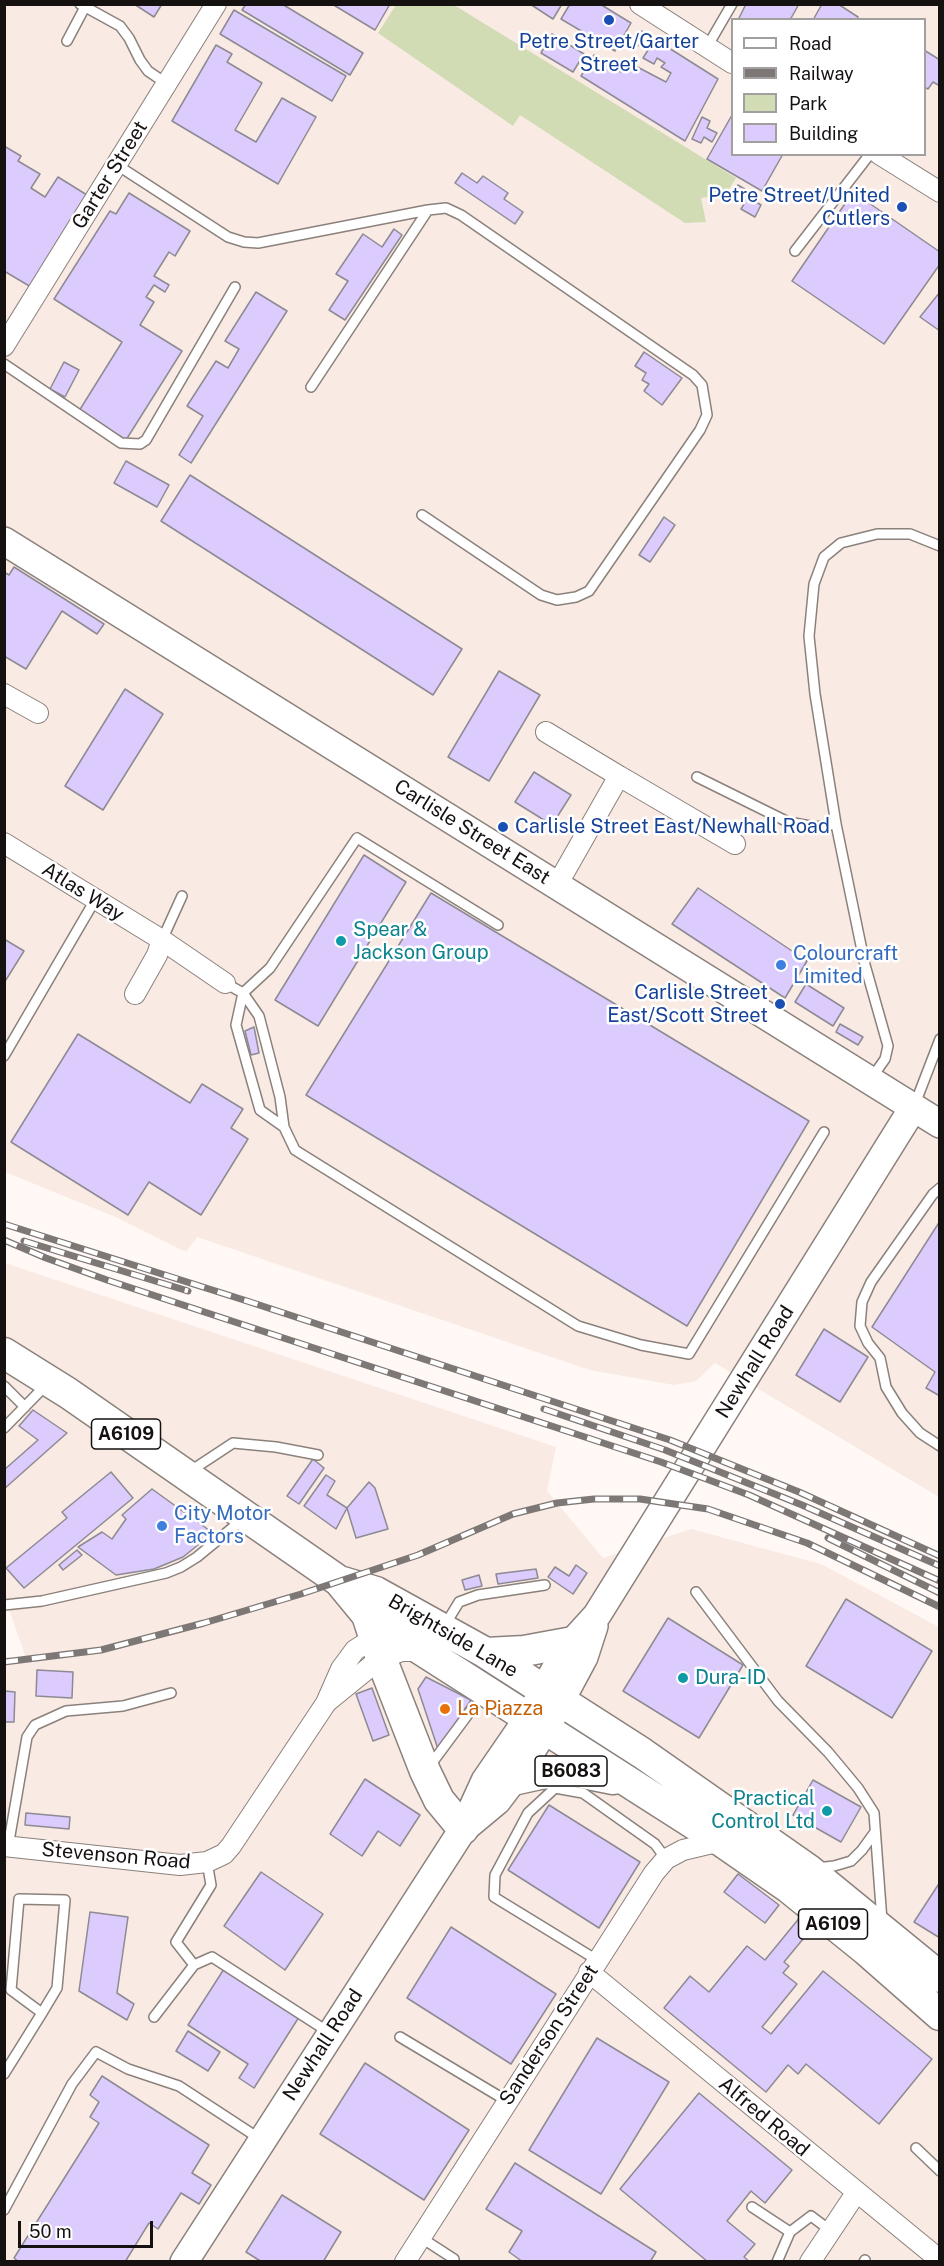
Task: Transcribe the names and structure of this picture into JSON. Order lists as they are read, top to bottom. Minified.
{"streets":{"main road":["Carlisle Street East","Newhall Road","A6109","Brightside Lane","B6083"],"street":["Garter Street","Atlas Way","Stevenson Road","Sanderson Street","Alfred Road"]},"crossings":[["Carlisle Street East","Newhall Road"],["Newhall Road","Brightside Lane"],["Newhall Road","B6083"],["Brightside Lane","B6083"],["Brightside Lane","Stevenson Road"],["Sanderson Street","Alfred Road"]],"places":["Petre Street/Garter Street","Petre Street/United Cutlers","Carlisle Street East/Newhall Road","Spear & Jackson Group","Colourcraft Limited","Carlisle Street East/Scott Street","City Motor Factors","Dura-ID","La Piazza","Practical Control Ltd"],"legend":["Road","Railway","Park","Building"],"scale_bar":"50 m"}
